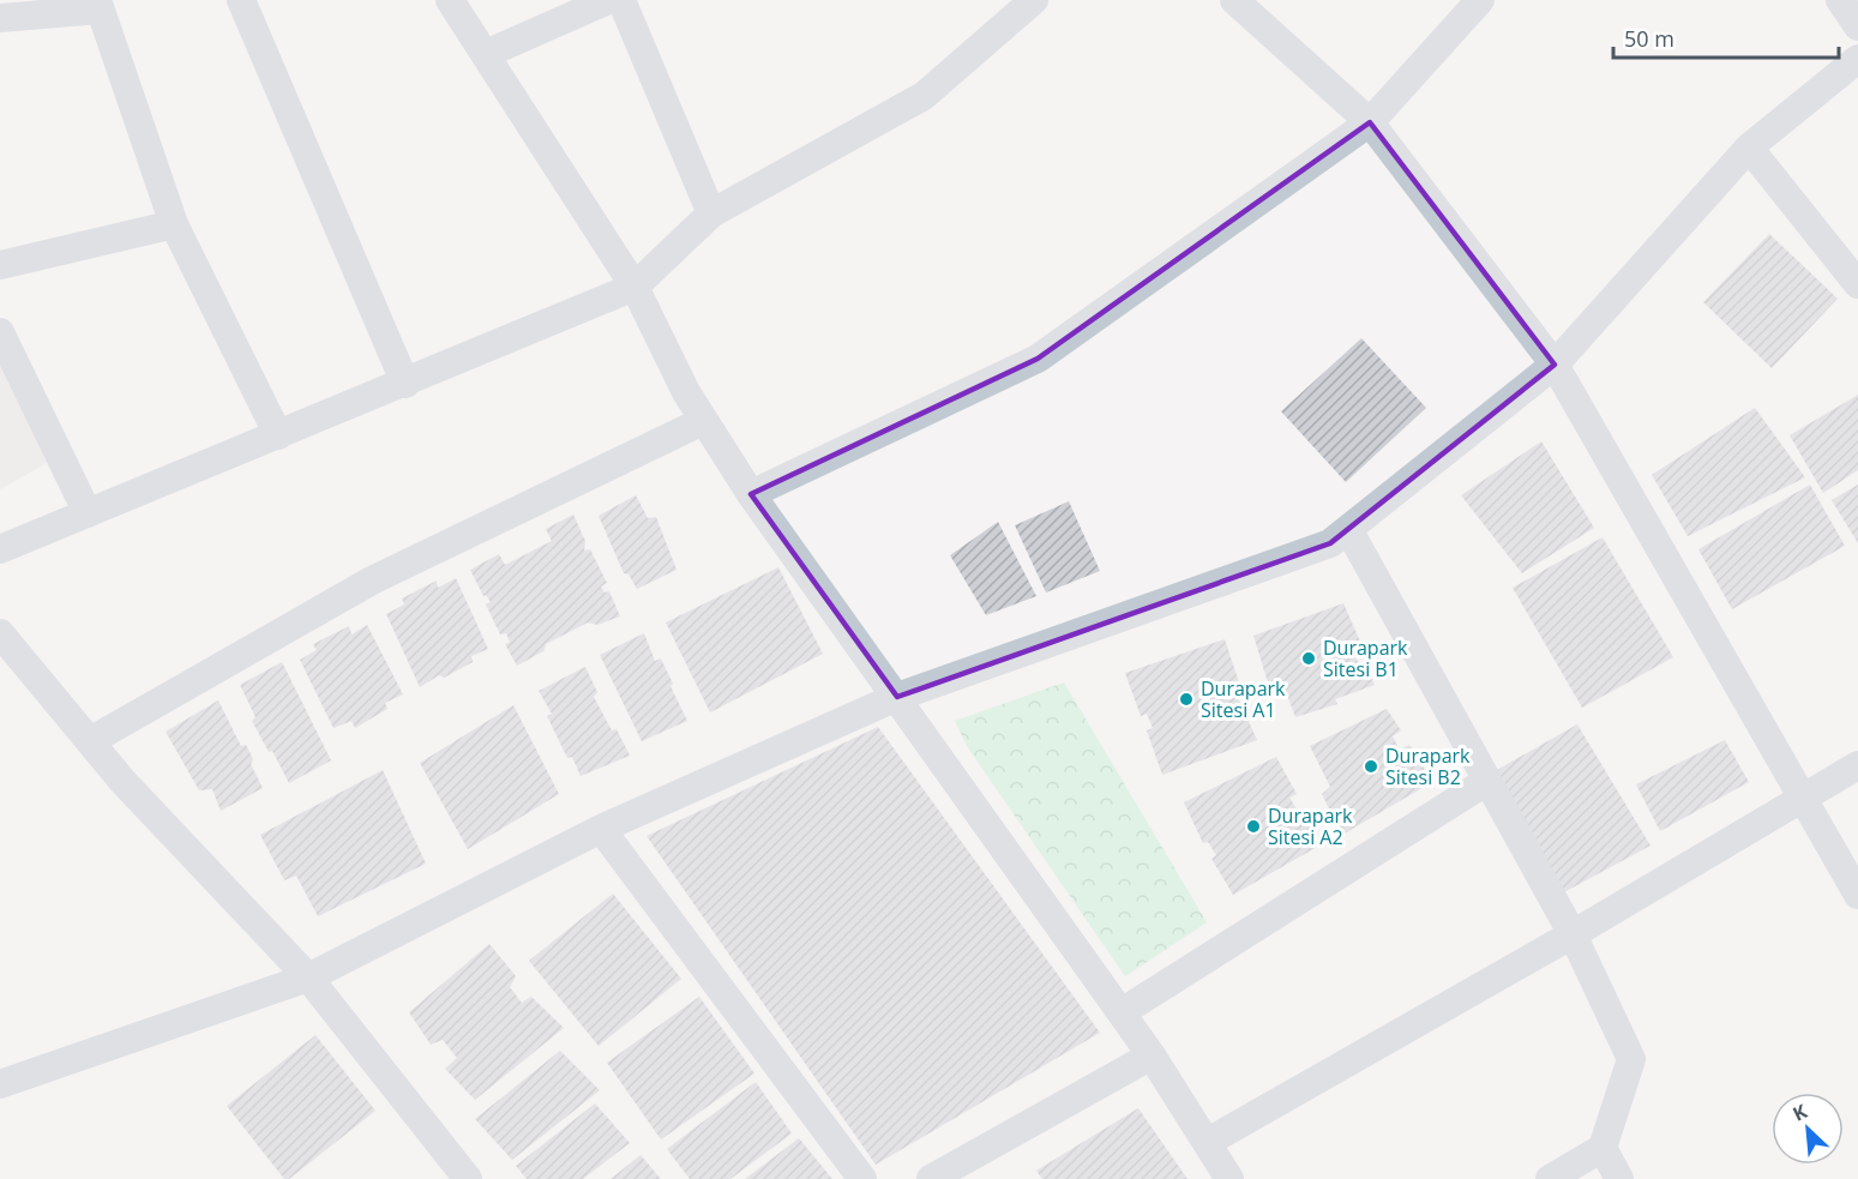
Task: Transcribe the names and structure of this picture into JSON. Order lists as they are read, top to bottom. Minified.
{"places":["Durapark Sitesi B1","Durapark Sitesi A1","Durapark Sitesi B2","Durapark Sitesi A2"],"scale_bar":"50 m","north":"top left"}
